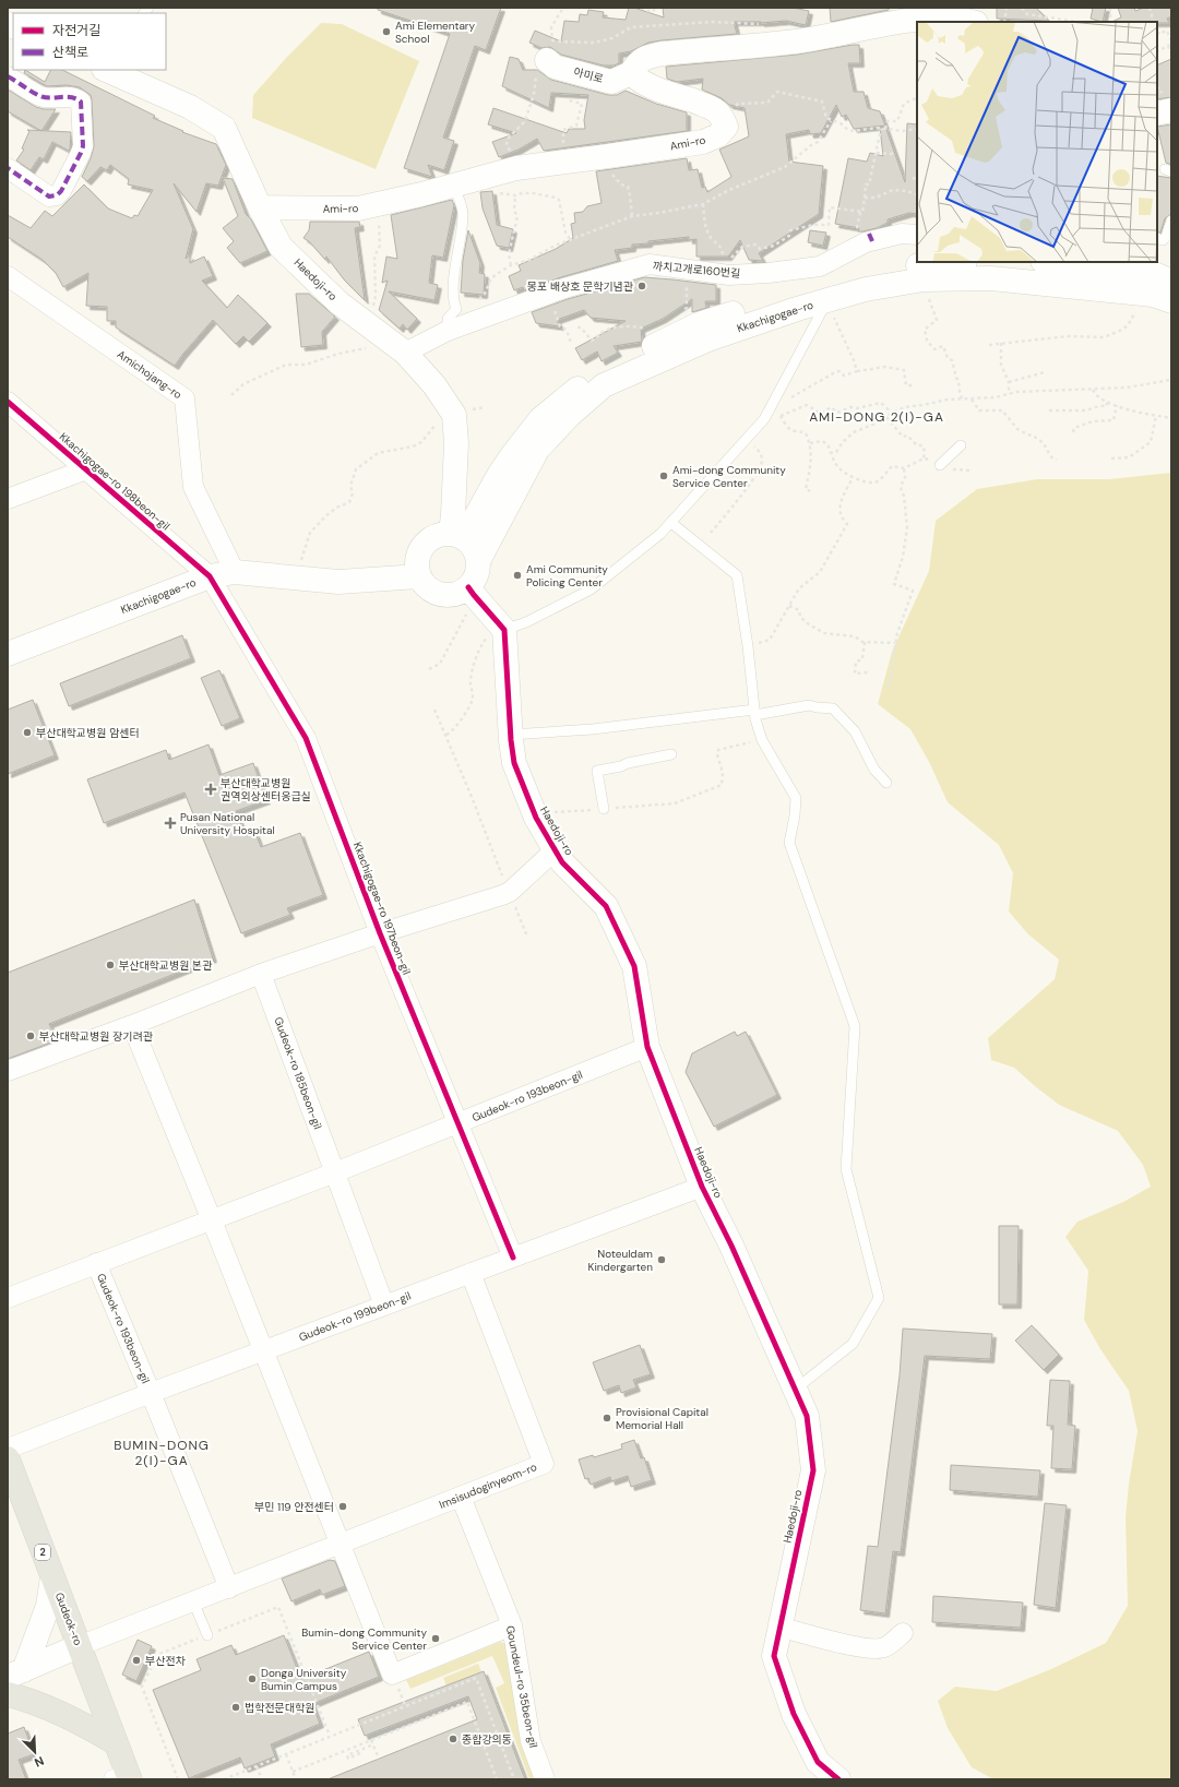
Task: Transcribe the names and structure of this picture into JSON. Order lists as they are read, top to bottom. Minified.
{"streets":{"main road":["2","Gudeok-ro"],"street":["아미로","Ami-ro","까치고개로160번길","Haedoji-ro","Kkachigogae-ro","Amichojang-ro","Kkachigogae-ro 198beon-gil","Kkachigogae-ro 197beon-gil","Gudeok-ro 185beon-gil","Gudeok-ro 193beon-gil","Gudeok-ro 199beon-gil","Imsisudoginyeom-ro","Goundeul-ro 35beon-gil"]},"crossings":[["Ami-ro","Haedoji-ro"],["까치고개로160번길","Haedoji-ro"],["Haedoji-ro","Kkachigogae-ro"],["Haedoji-ro","Gudeok-ro 193beon-gil"],["Haedoji-ro","Gudeok-ro 199beon-gil"],["Kkachigogae-ro","Amichojang-ro"],["Kkachigogae-ro","Kkachigogae-ro 198beon-gil"],["Kkachigogae-ro","Kkachigogae-ro 197beon-gil"],["Kkachigogae-ro 198beon-gil","Kkachigogae-ro 197beon-gil"],["Kkachigogae-ro 197beon-gil","Gudeok-ro 193beon-gil"],["Kkachigogae-ro 197beon-gil","Gudeok-ro 199beon-gil"],["Gudeok-ro 185beon-gil","Gudeok-ro 193beon-gil"],["Gudeok-ro 193beon-gil","Gudeok-ro 199beon-gil"],["Gudeok-ro 199beon-gil","Imsisudoginyeom-ro"],["Imsisudoginyeom-ro","Gudeok-ro"],["Imsisudoginyeom-ro","Goundeul-ro 35beon-gil"]],"districts":["AMI-DONG 2(I)-GA","BUMIN-DONG 2(I)-GA"],"places":{"other":["Ami Elementary School","몽포 배상호 문학기념관","Ami-dong Community Service Center","Ami Community Policing Center","부산대학교병원 암센터","부산대학교병원 본관","부산대학교병원 장기려관","Noteuldam Kindergarten","Provisional Capital Memorial Hall","부민 119 안전센터","Bumin-dong Community Service Center","부산전차","Donga University Bumin Campus","법학전문대학원","종합강의동"],"health":["부산대학교병원 권역외상센터응급실","Pusan National University Hospital"]},"legend":["자전거길","산책로"],"north":"bottom right"}
